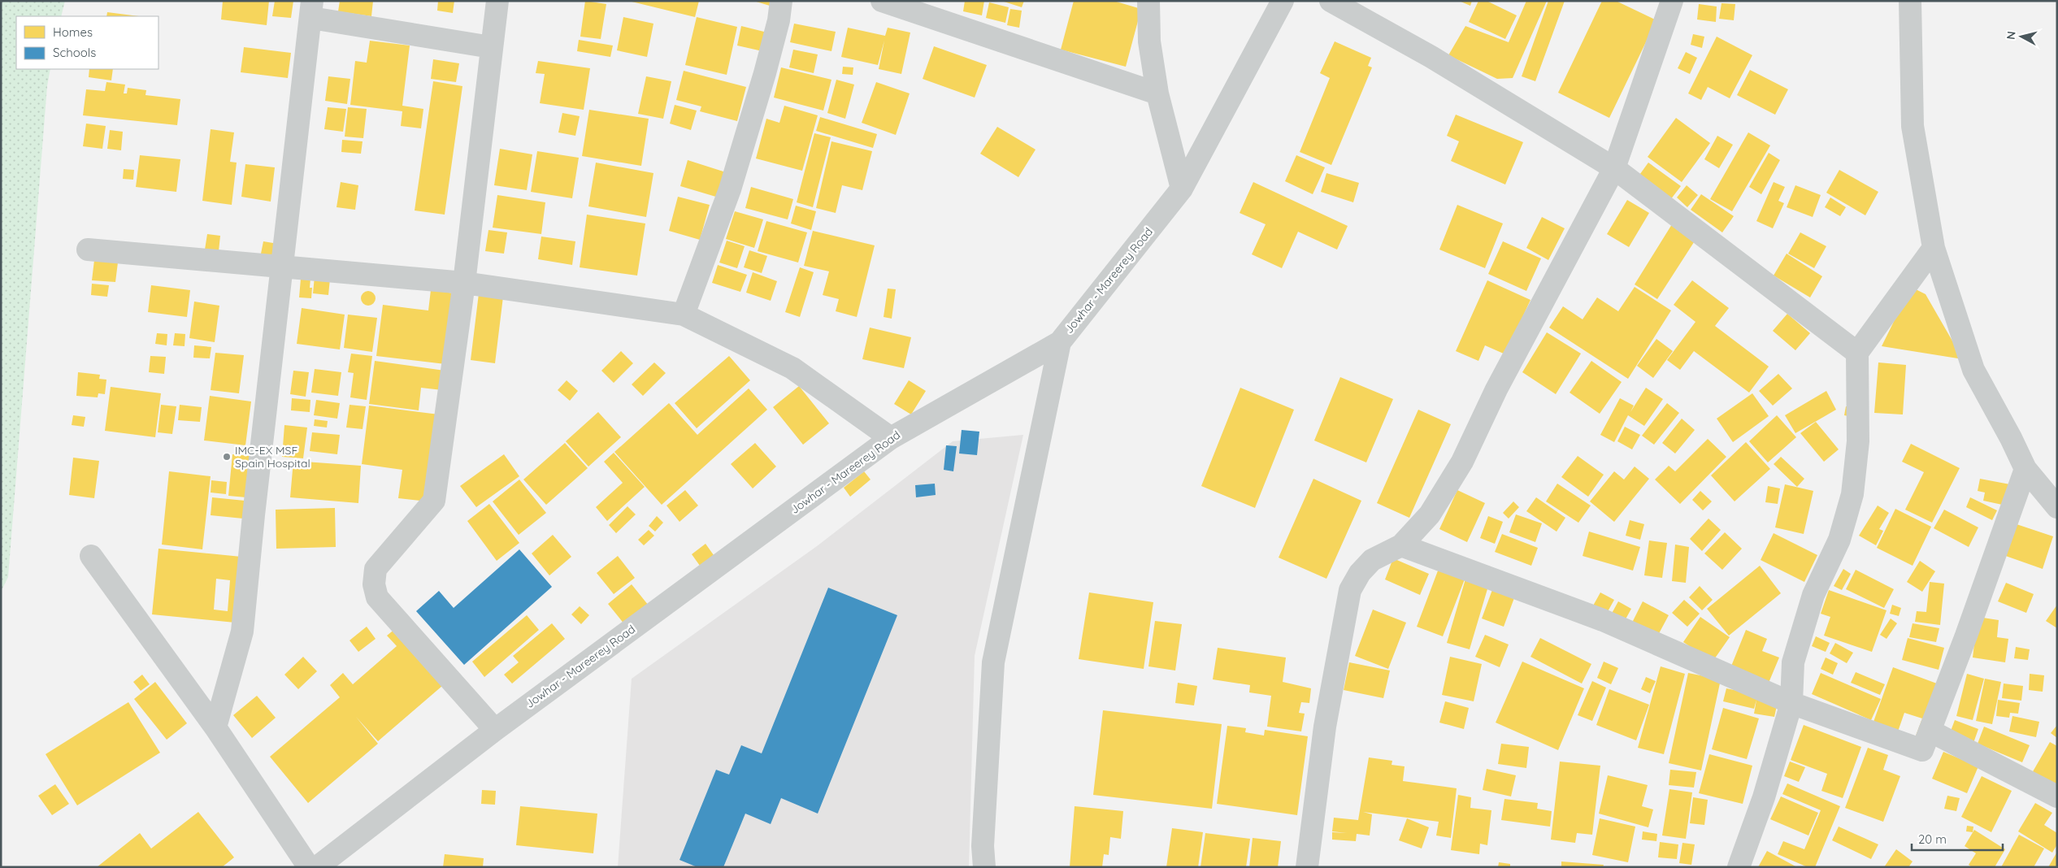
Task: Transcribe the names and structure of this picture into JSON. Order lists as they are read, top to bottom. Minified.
{"streets":{"street":["Jowhar - Mareerey Road"]},"places":["IMC-EX MSF Spain Hospital"],"legend":["Homes","Schools"],"scale_bar":"20 m","north":"left"}
